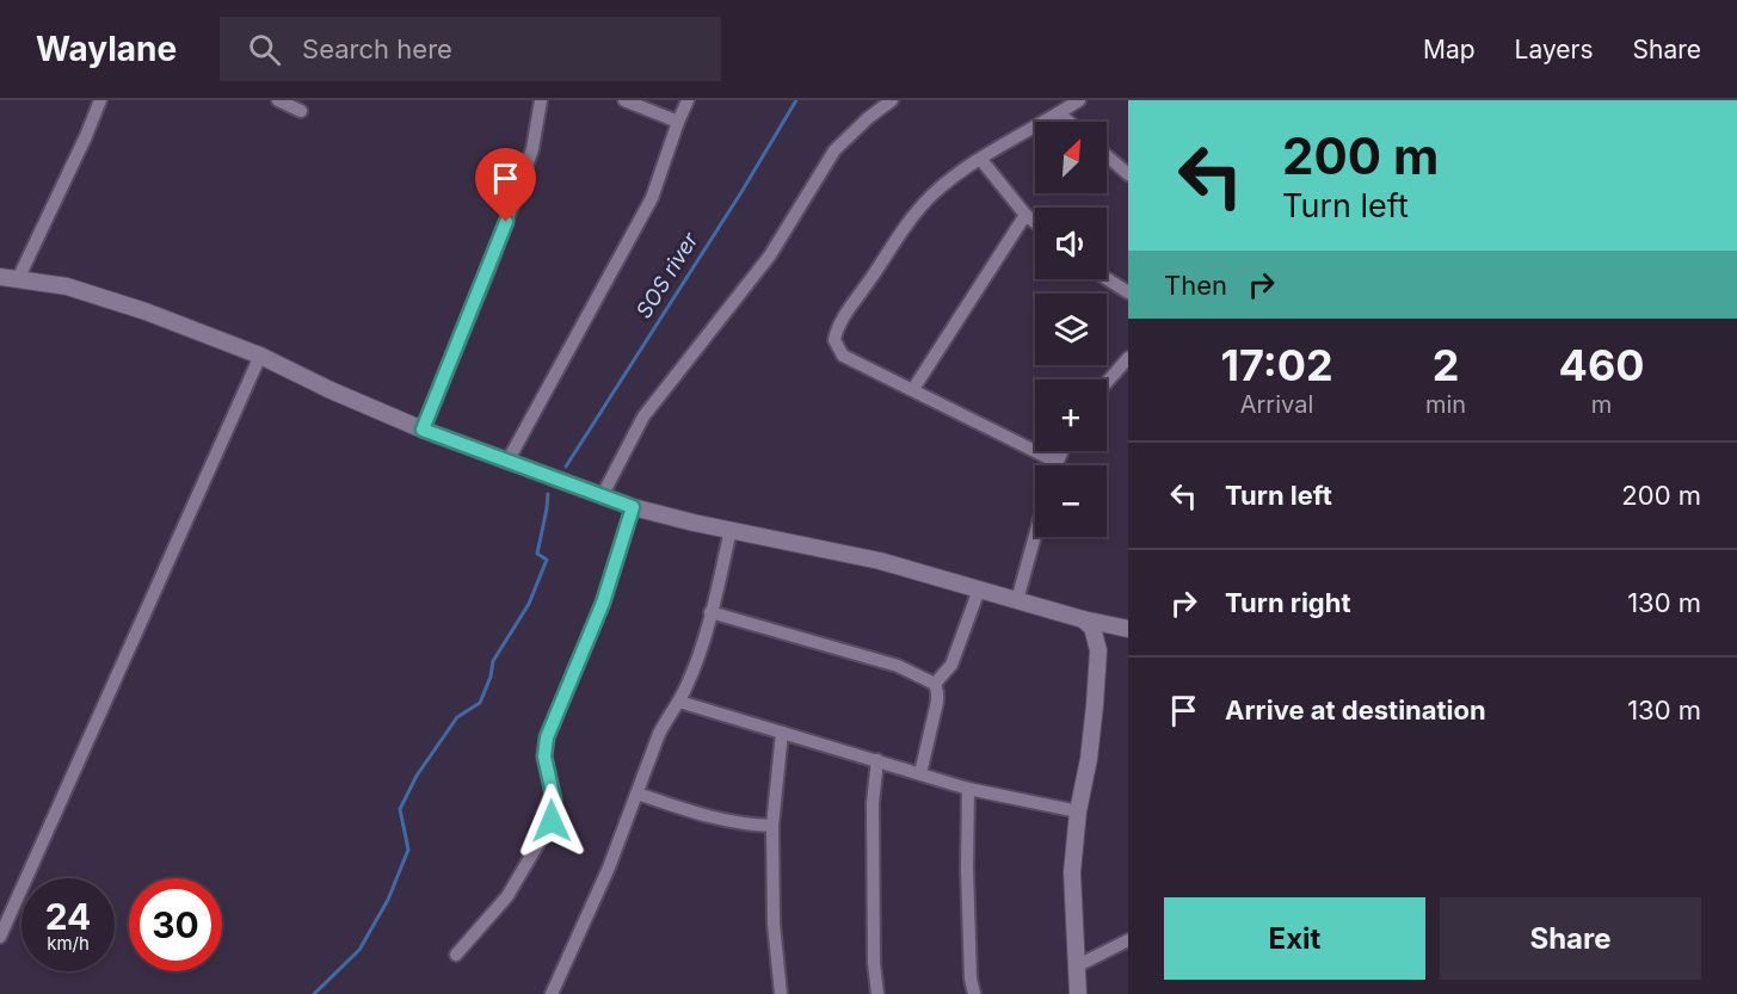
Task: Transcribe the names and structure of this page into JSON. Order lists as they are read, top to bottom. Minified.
{"water":["SOS river"],"north":"top right","page":{"header":"Waylane","search":"Search here","nav":["Map","Layers","Share"],"turn":["200 m","Turn left"],"map_buttons":["+","−"],"then":"Then","eta":["17:02","Arrival","2","min","460","m"],"list":[{"name":"Turn left","value":"200 m"},{"name":"Turn right","value":"130 m"},{"name":"Arrive at destination","value":"130 m"}],"speed":"24 km/h","limit":"30","buttons":["Exit","Share"]}}
